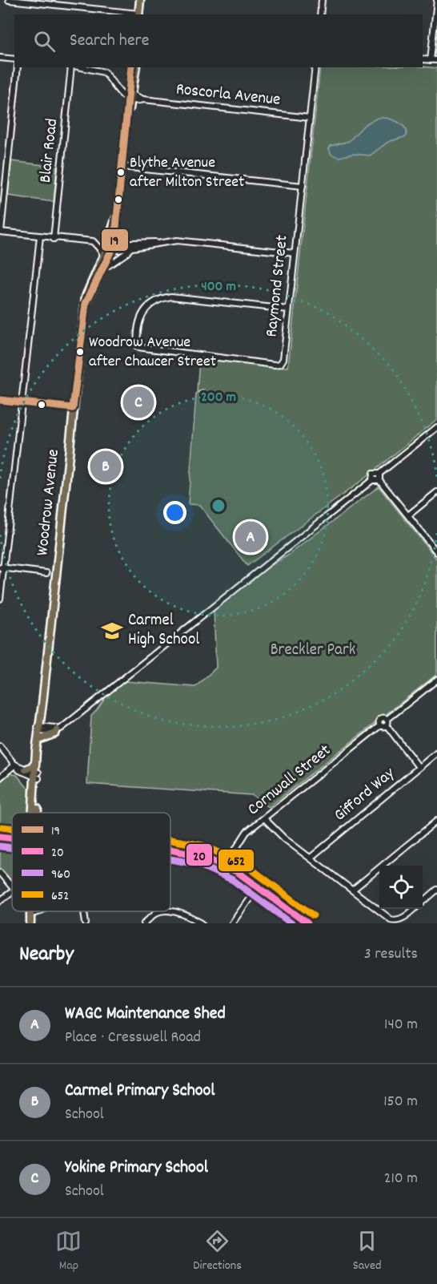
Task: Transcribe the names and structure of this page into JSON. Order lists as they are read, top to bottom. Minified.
{"streets":{"main road":["Woodrow Avenue"],"street":["Roscorla Avenue","Blair Road","Raymond Street","Cornwall Street","Gifford Way"]},"crossings":[["Roscorla Avenue","Raymond Street"]],"parks":["Breckler Park"],"places":{"other":["Blythe Avenue after Milton Street","Woodrow Avenue after Chaucer Street"],"school or university":["Carmel High School"]},"lines":["transit line 19","transit line 652","transit line 20","transit line 960"],"legend":["19","20","960","652"],"page":{"search":"Search here","pins":["C","B","A"],"heading":["Nearby","3 results"],"list":[{"mark":"A","name":"WAGC Maintenance Shed","note":"Place · Cresswell Road","value":"140 m"},{"mark":"B","name":"Carmel Primary School","note":"School","value":"150 m"},{"mark":"C","name":"Yokine Primary School","note":"School","value":"210 m"}],"nav":["Map","Directions","Saved"]},"rings":["400 m","200 m"]}
